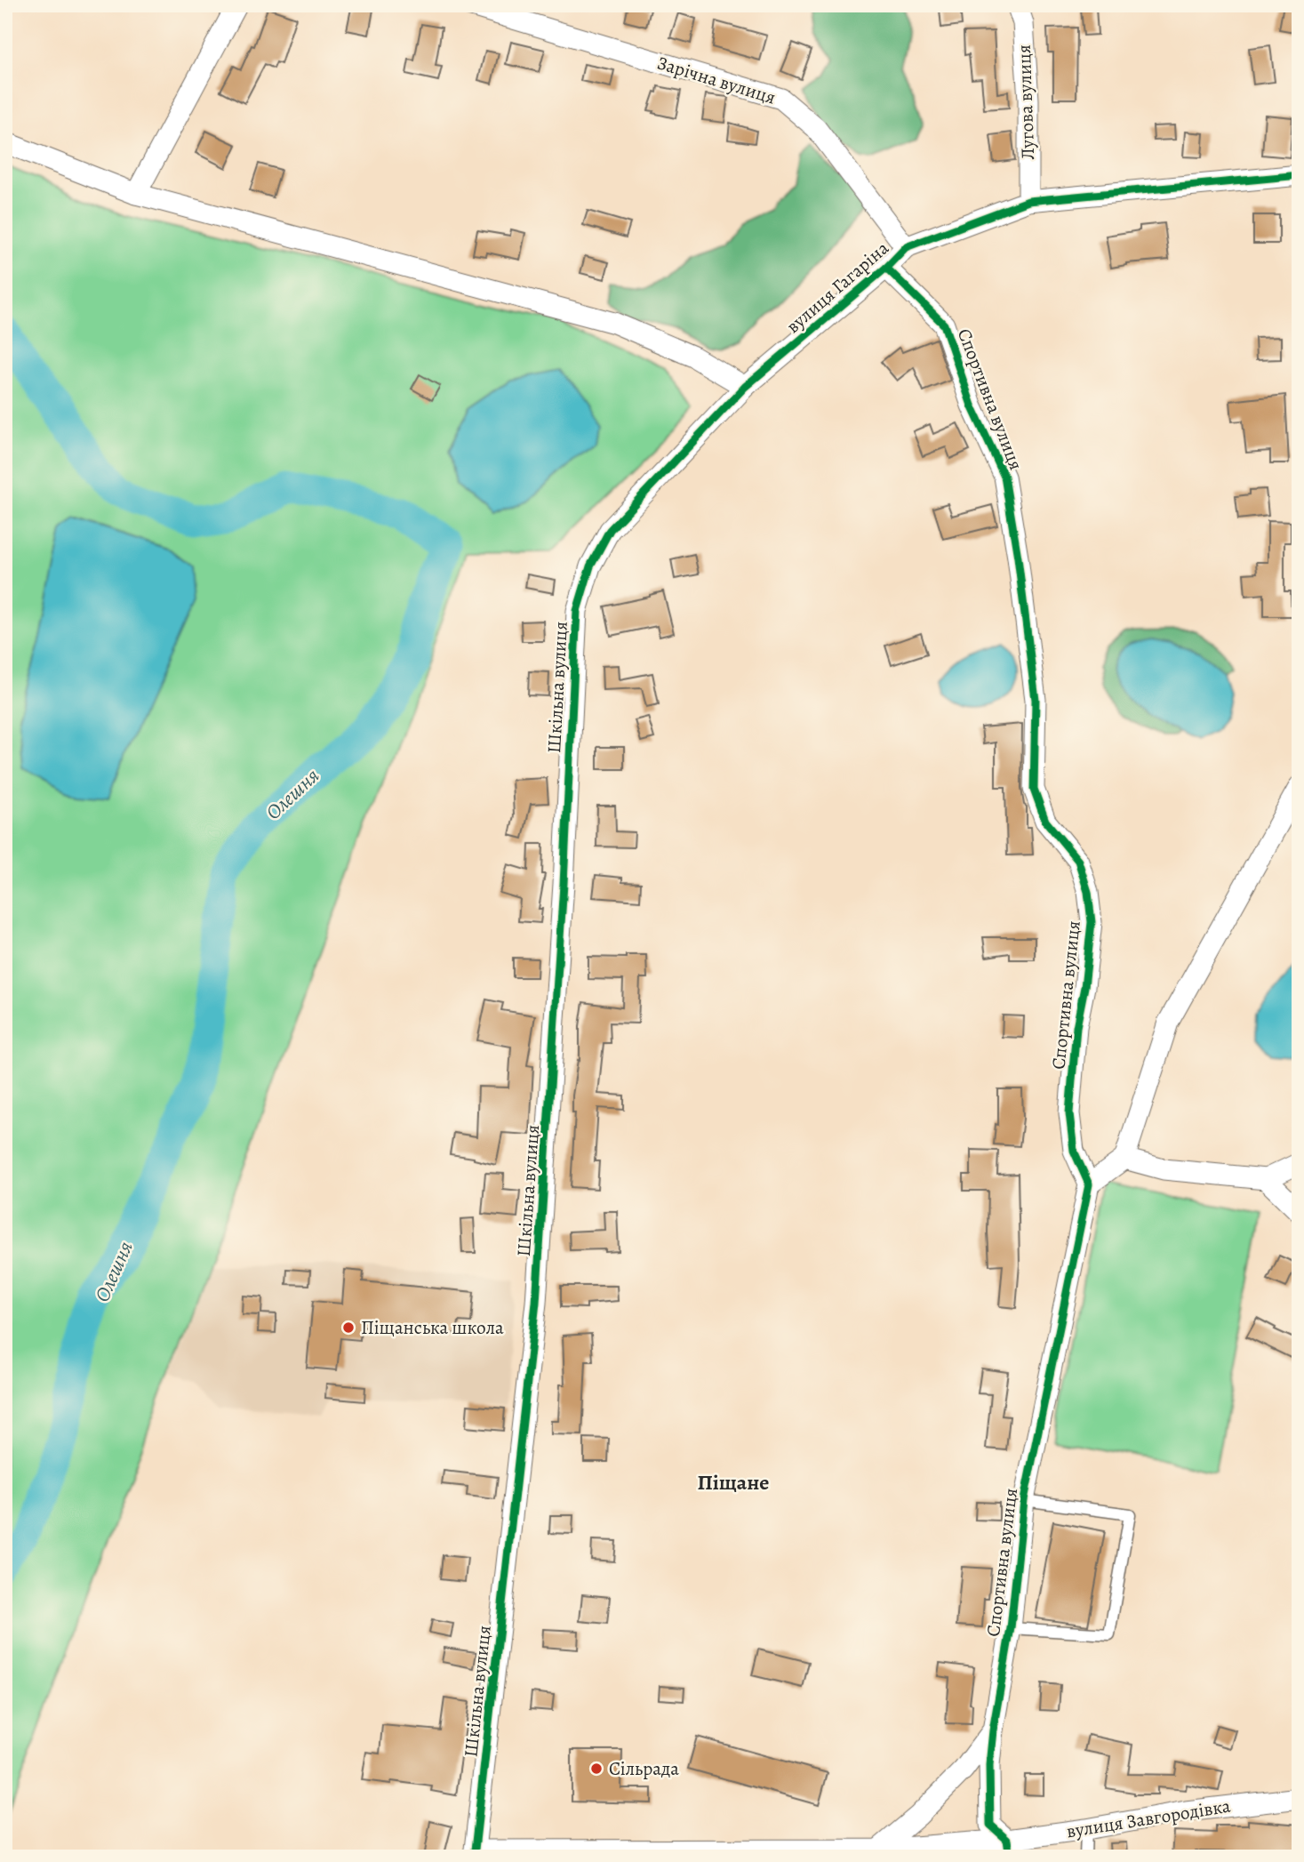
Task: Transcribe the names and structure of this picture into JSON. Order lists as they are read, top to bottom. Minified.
{"streets":{"street":["Зарічна вулиця","Лугова вулиця","вулиця Гагаріна","Спортивна вулиця","Шкільна вулиця","вулиця Завгородівка"]},"crossings":[["Зарічна вулиця","вулиця Гагаріна"],["Лугова вулиця","вулиця Гагаріна"],["вулиця Гагаріна","Спортивна вулиця"],["вулиця Гагаріна","Шкільна вулиця"],["Спортивна вулиця","вулиця Завгородівка"],["Шкільна вулиця","вулиця Завгородівка"]],"districts":["Піщане"],"water":["Олешня"],"places":["Піщанська школа","Сільрада"]}
